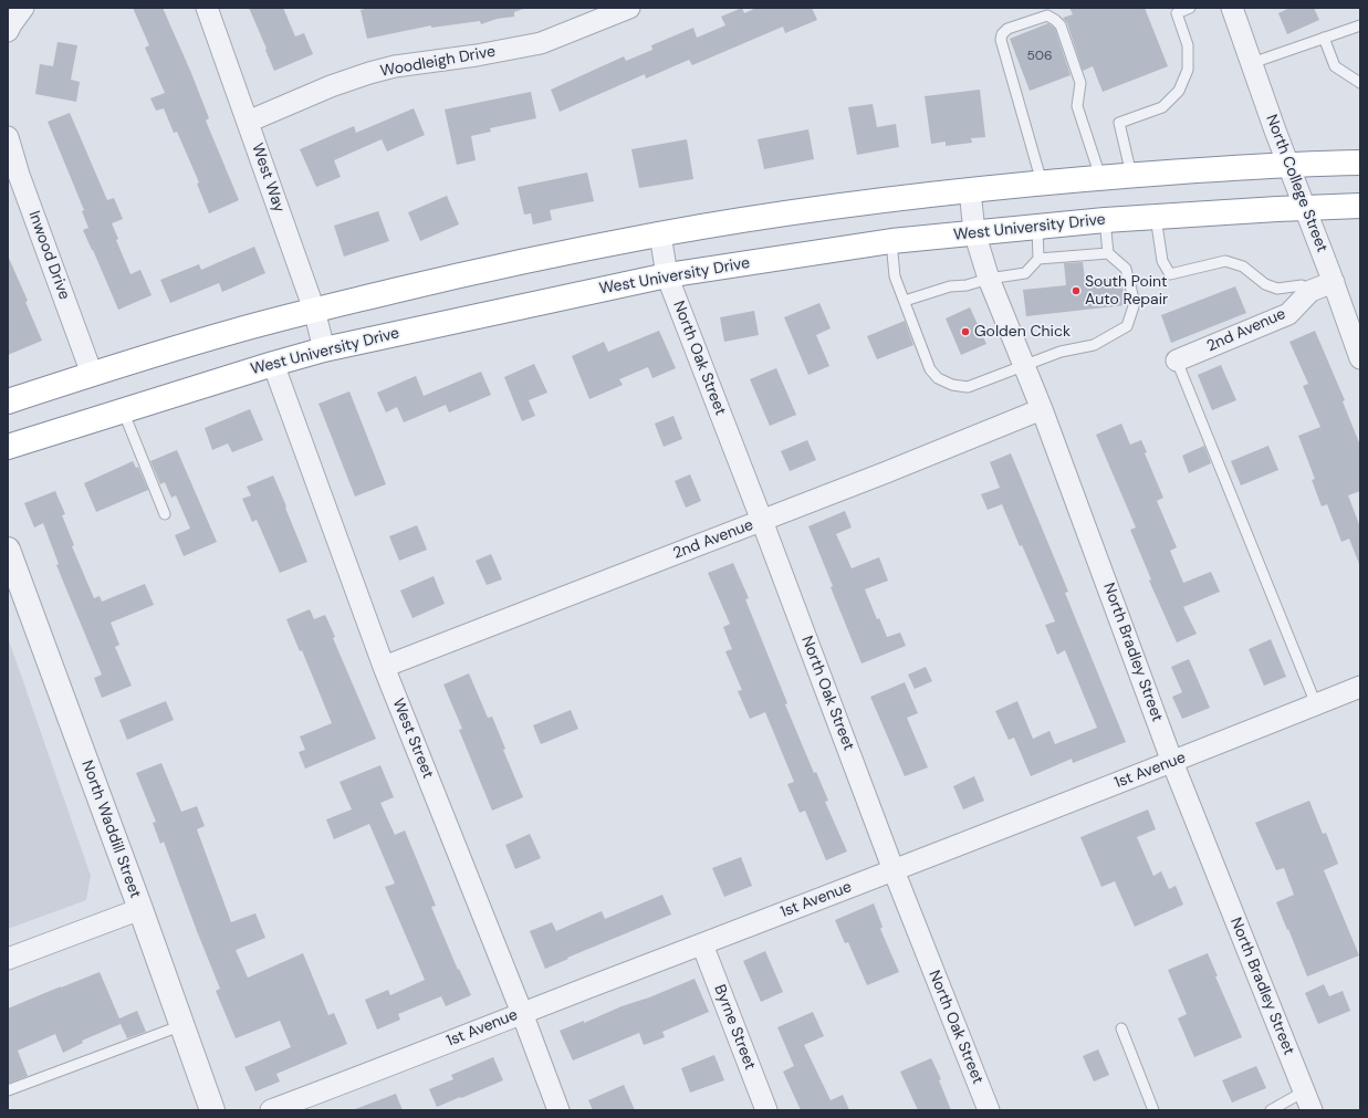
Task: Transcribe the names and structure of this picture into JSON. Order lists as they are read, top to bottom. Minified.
{"streets":{"highway":["West University Drive"],"street":["Woodleigh Drive","West Way","North College Street","Inwood Drive","2nd Avenue","North Oak Street","North Bradley Street","West Street","1st Avenue","North Waddill Street","Byrne Street"]},"crossings":[["Woodleigh Drive","West Way"],["West Way","West University Drive"],["North College Street","West University Drive"],["North College Street","2nd Avenue"],["West University Drive","North Oak Street"],["West University Drive","North Bradley Street"],["West University Drive","West Street"],["2nd Avenue","North Oak Street"],["2nd Avenue","North Bradley Street"],["2nd Avenue","West Street"],["North Oak Street","1st Avenue"],["North Bradley Street","1st Avenue"],["West Street","1st Avenue"],["1st Avenue","Byrne Street"]],"places":["South Point Auto Repair","Golden Chick"],"house_numbers":["506"]}
